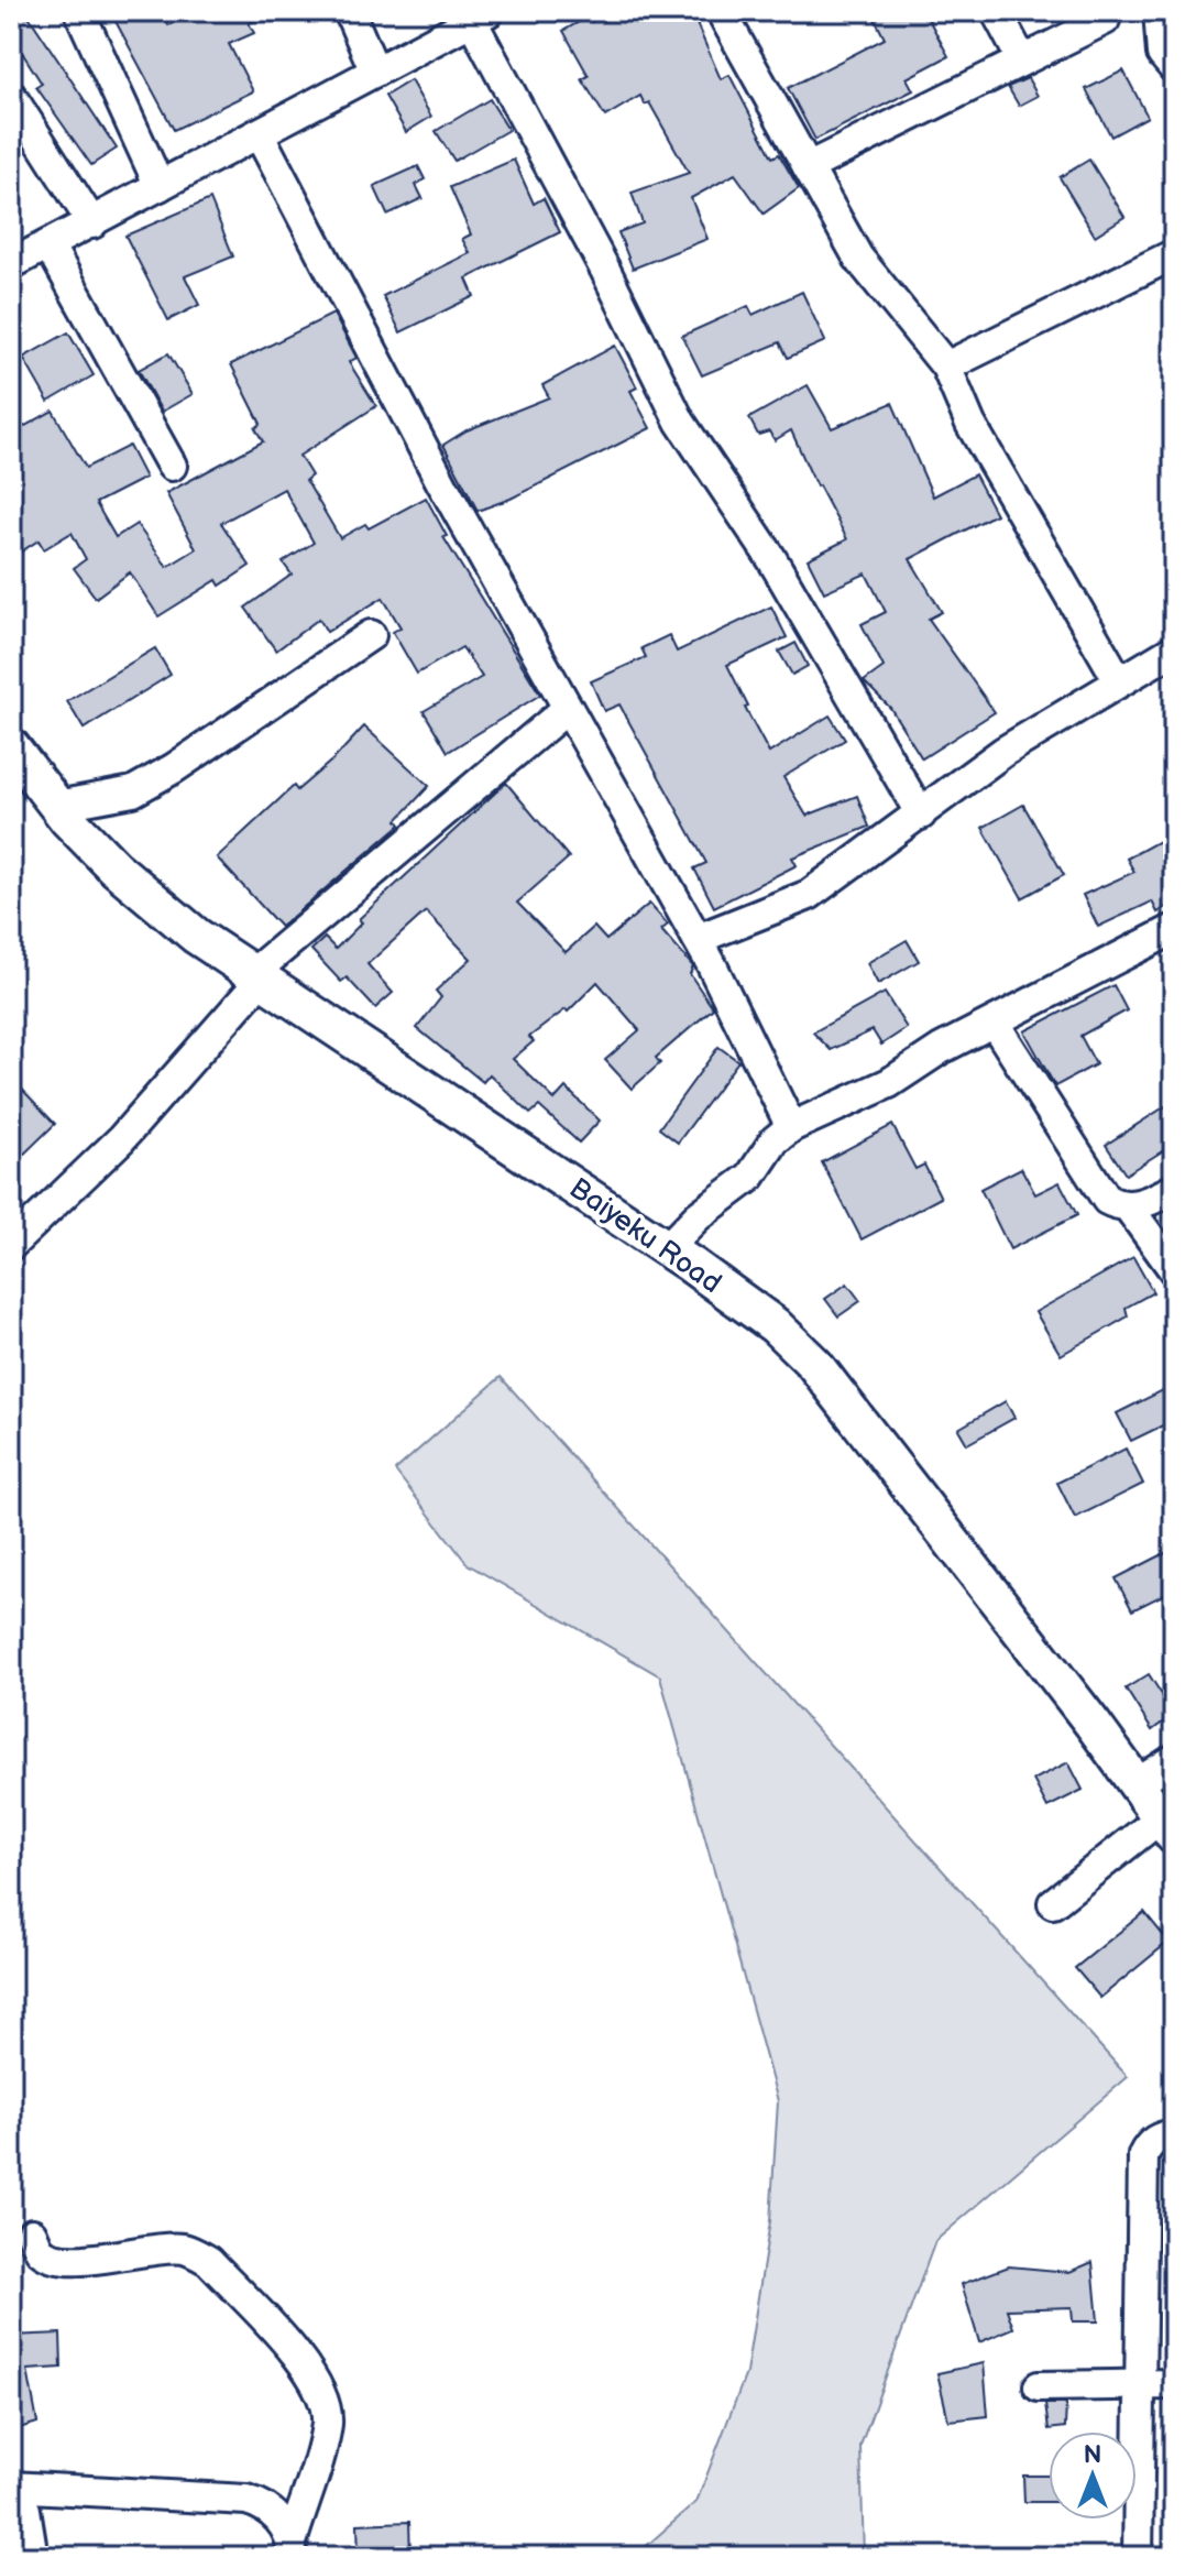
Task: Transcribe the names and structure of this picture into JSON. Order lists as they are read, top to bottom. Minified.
{"streets":{"main road":["Baiyeku Road"]},"north":"top"}
